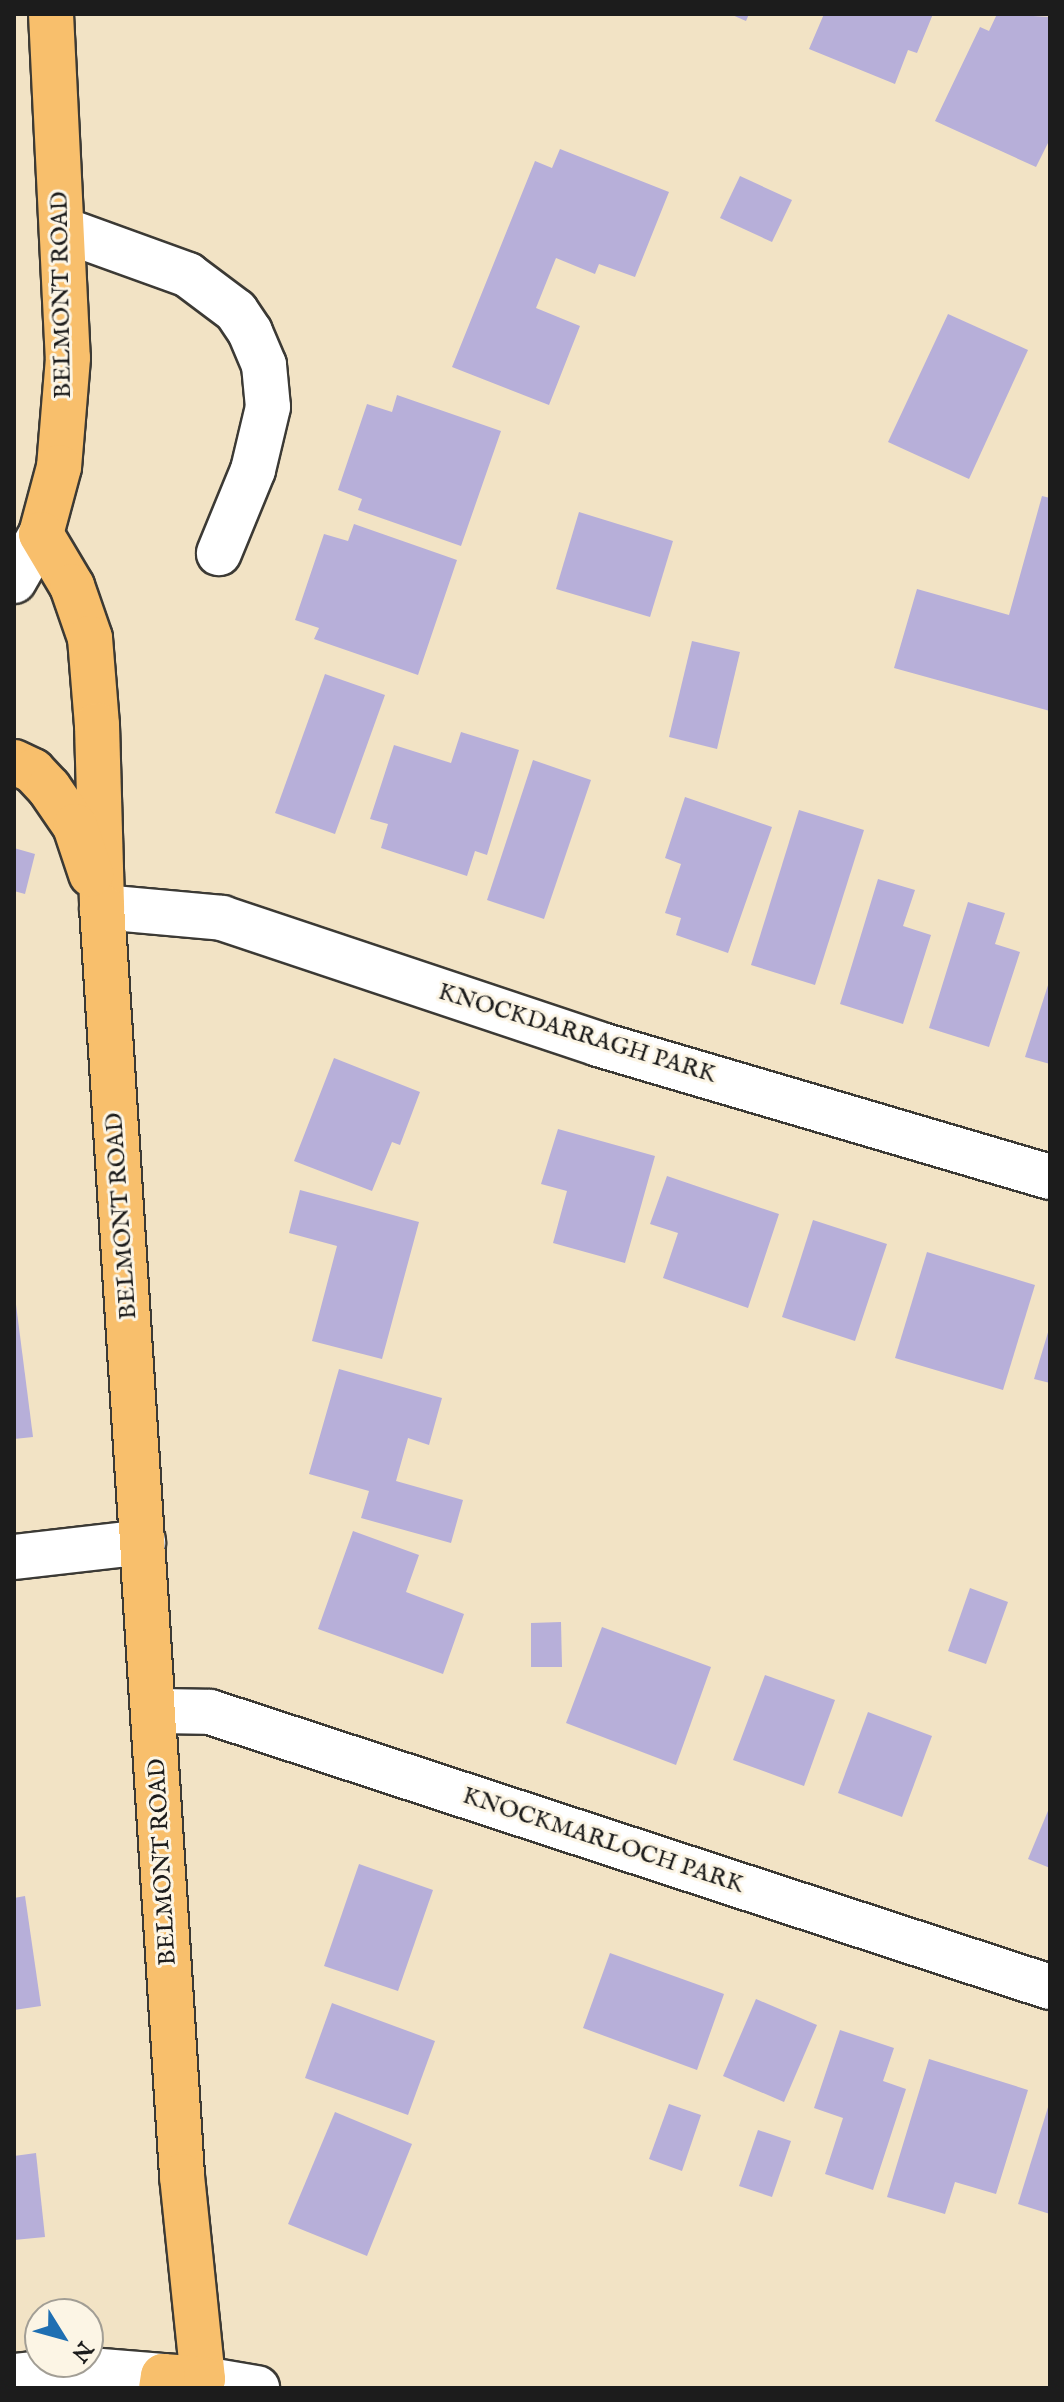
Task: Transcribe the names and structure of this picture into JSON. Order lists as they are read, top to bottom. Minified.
{"streets":{"main road":["BELMONT ROAD"],"street":["KNOCKDARRAGH PARK","KNOCKMARLOCH PARK"]},"crossings":[["BELMONT ROAD","KNOCKDARRAGH PARK"],["BELMONT ROAD","KNOCKMARLOCH PARK"]],"north":"bottom right"}
